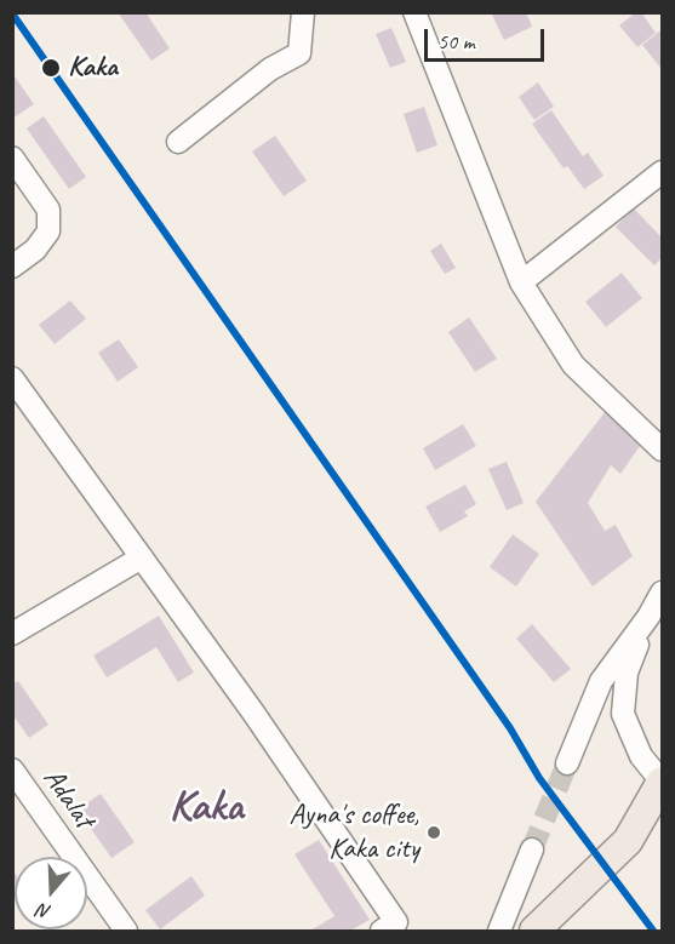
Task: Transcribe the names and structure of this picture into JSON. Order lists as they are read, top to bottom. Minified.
{"streets":{"street":["Adalat"]},"districts":["Kaka"],"places":["Kaka","Ayna's coffee, Kaka city"],"scale_bar":"50 m","north":"bottom"}
